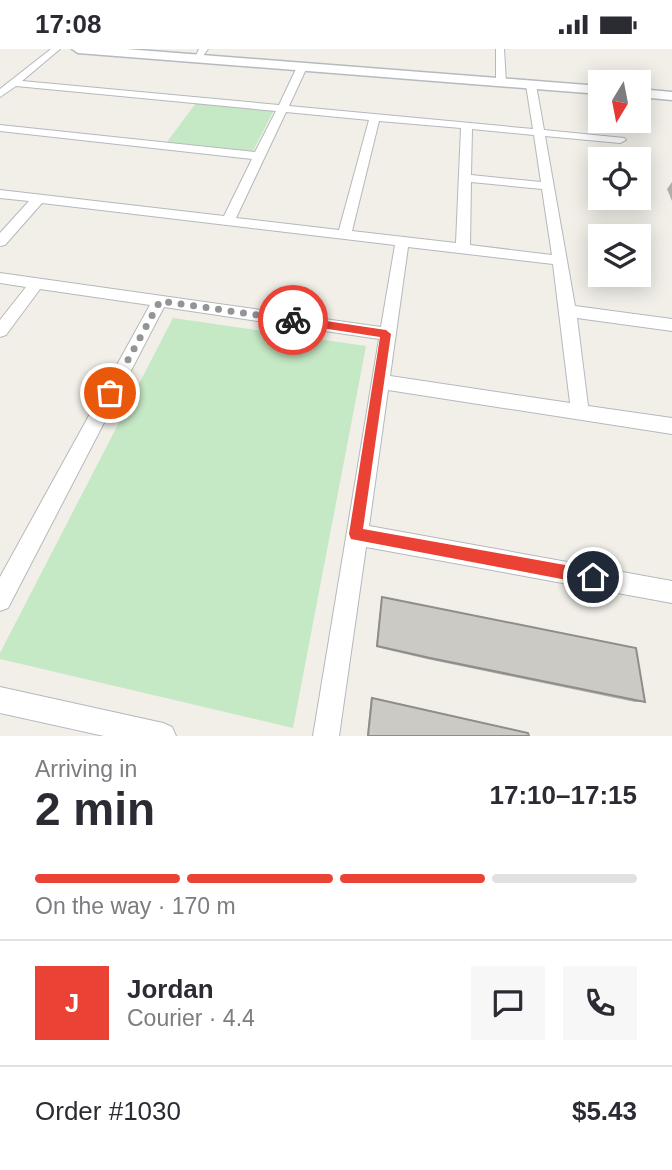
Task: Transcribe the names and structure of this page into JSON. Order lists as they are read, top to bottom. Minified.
{"north":"bottom","page":{"status":"17:08","heading":["2 min","Arriving in","17:10–17:15"],"panel":["Jordan","Courier · 4.4","Order #1030","$5.43"],"bar":"On the way · 170 m","round":"J"}}
